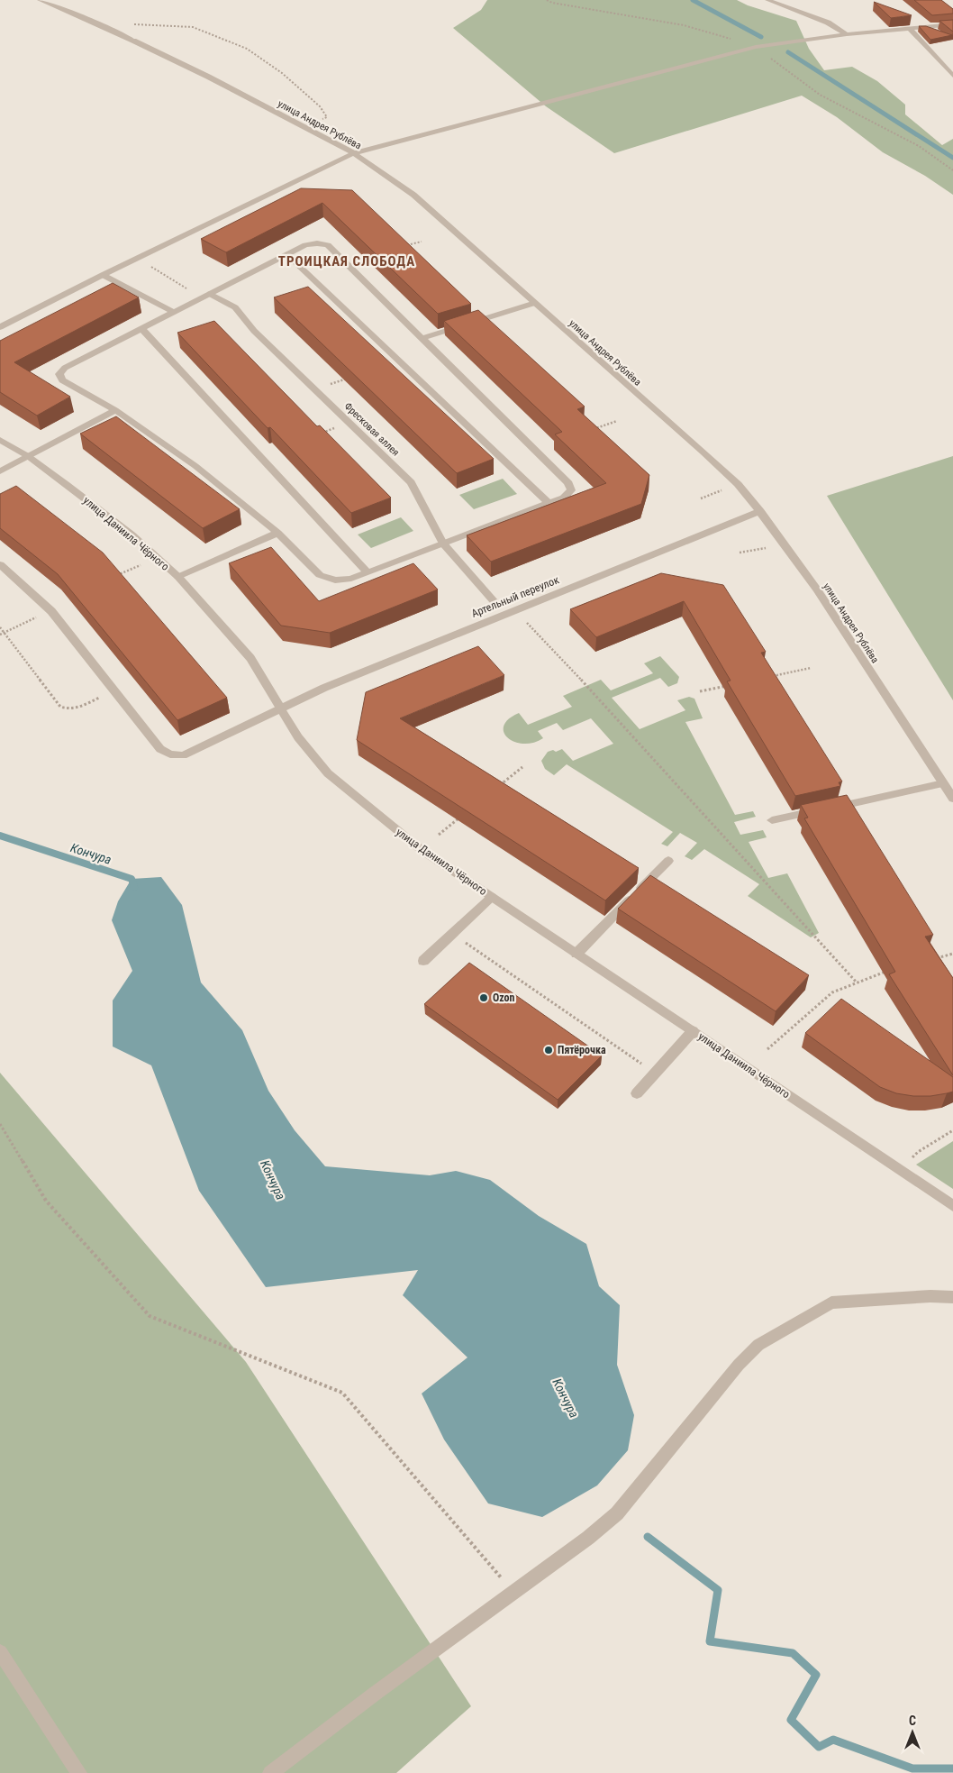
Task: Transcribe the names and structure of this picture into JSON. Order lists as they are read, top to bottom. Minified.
{"streets":{"street":["улица Андрея Рублёва","Фресковая аллея","улица Даниила Чёрного","Артельный переулок"]},"crossings":[["улица Андрея Рублёва","Артельный переулок"],["улица Даниила Чёрного","Артельный переулок"]],"districts":["ТРОИЦКАЯ СЛОБОДА"],"water":["Кончура"],"places":["Ozon","Пятёрочка"],"north":"top"}
